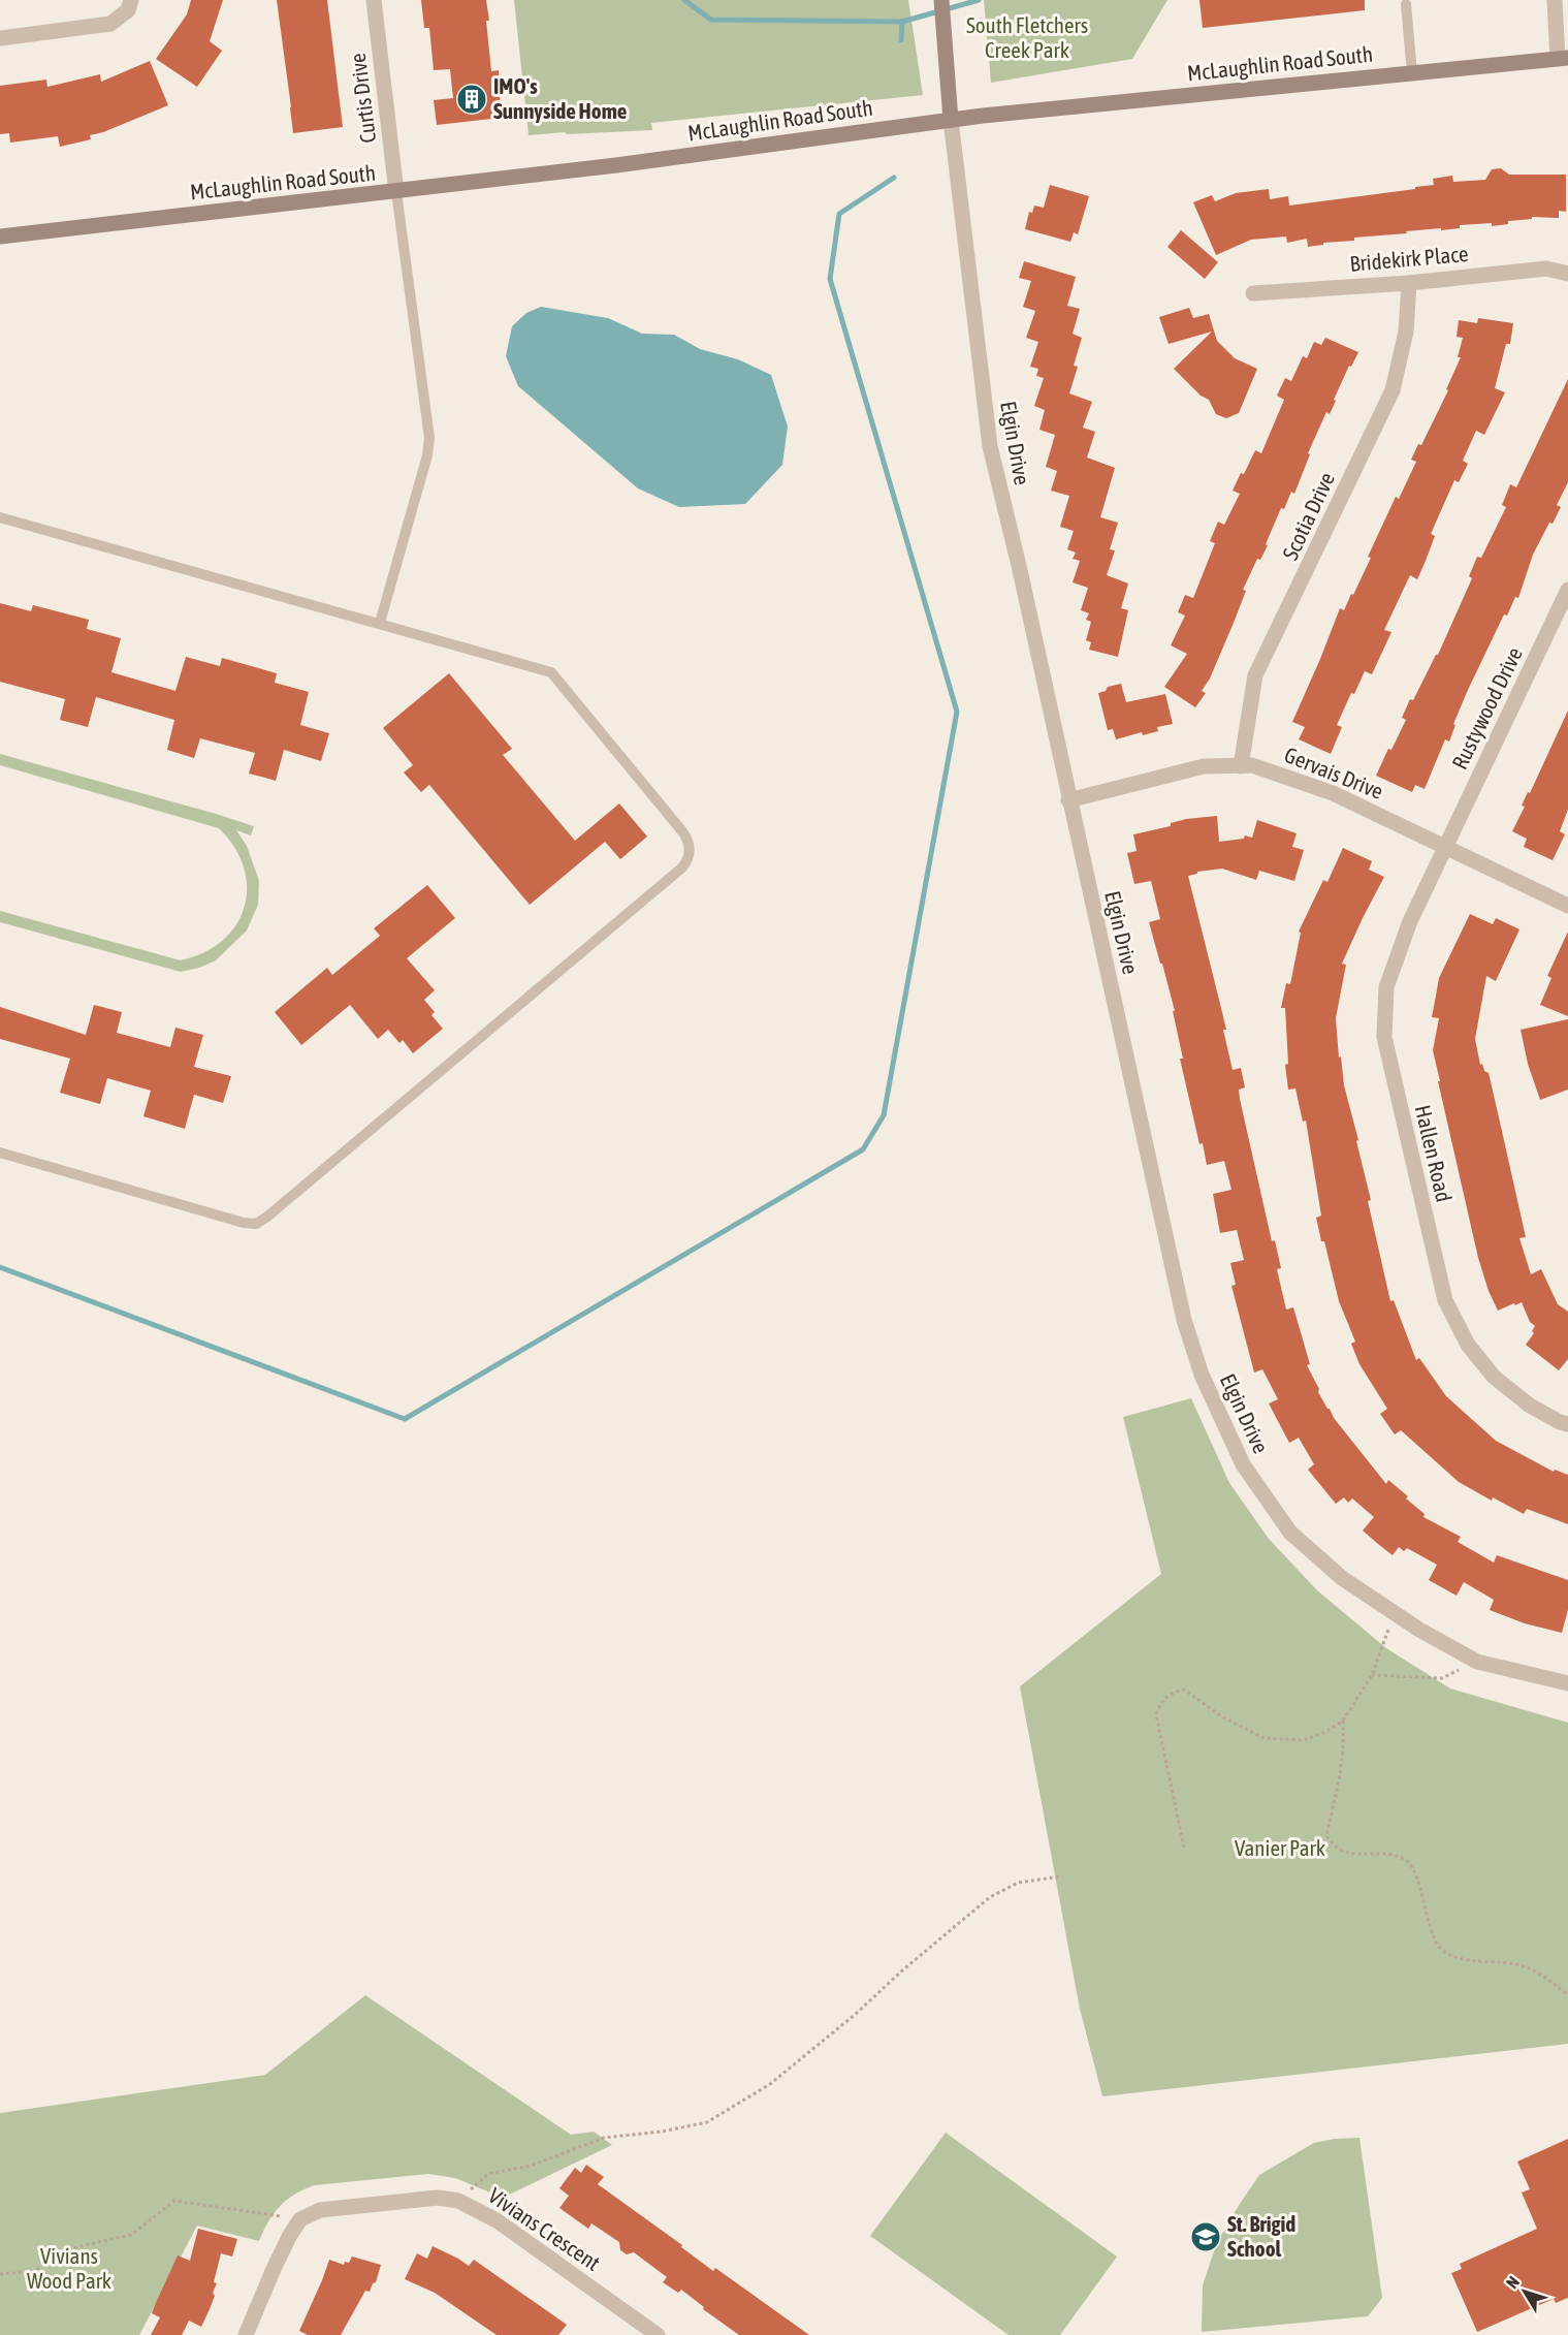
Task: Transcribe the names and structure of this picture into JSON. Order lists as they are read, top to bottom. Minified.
{"streets":{"main road":["McLaughlin Road South","Elgin Drive"],"street":["Curtis Drive","Bridekirk Place","Scotia Drive","Rustywood Drive","Gervais Drive","Hallen Road","Vivians Crescent"]},"crossings":[["McLaughlin Road South","Curtis Drive"],["McLaughlin Road South","Elgin Drive"],["Bridekirk Place","Scotia Drive"],["Elgin Drive","Gervais Drive"],["Scotia Drive","Gervais Drive"],["Rustywood Drive","Gervais Drive"],["Rustywood Drive","Hallen Road"],["Gervais Drive","Hallen Road"]],"parks":["South Fletchers Creek Park","Vanier Park","Vivians Wood Park"],"places":{"building":["IMO's Sunnyside Home"],"school or university":["St. Brigid School"]},"north":"top left"}
